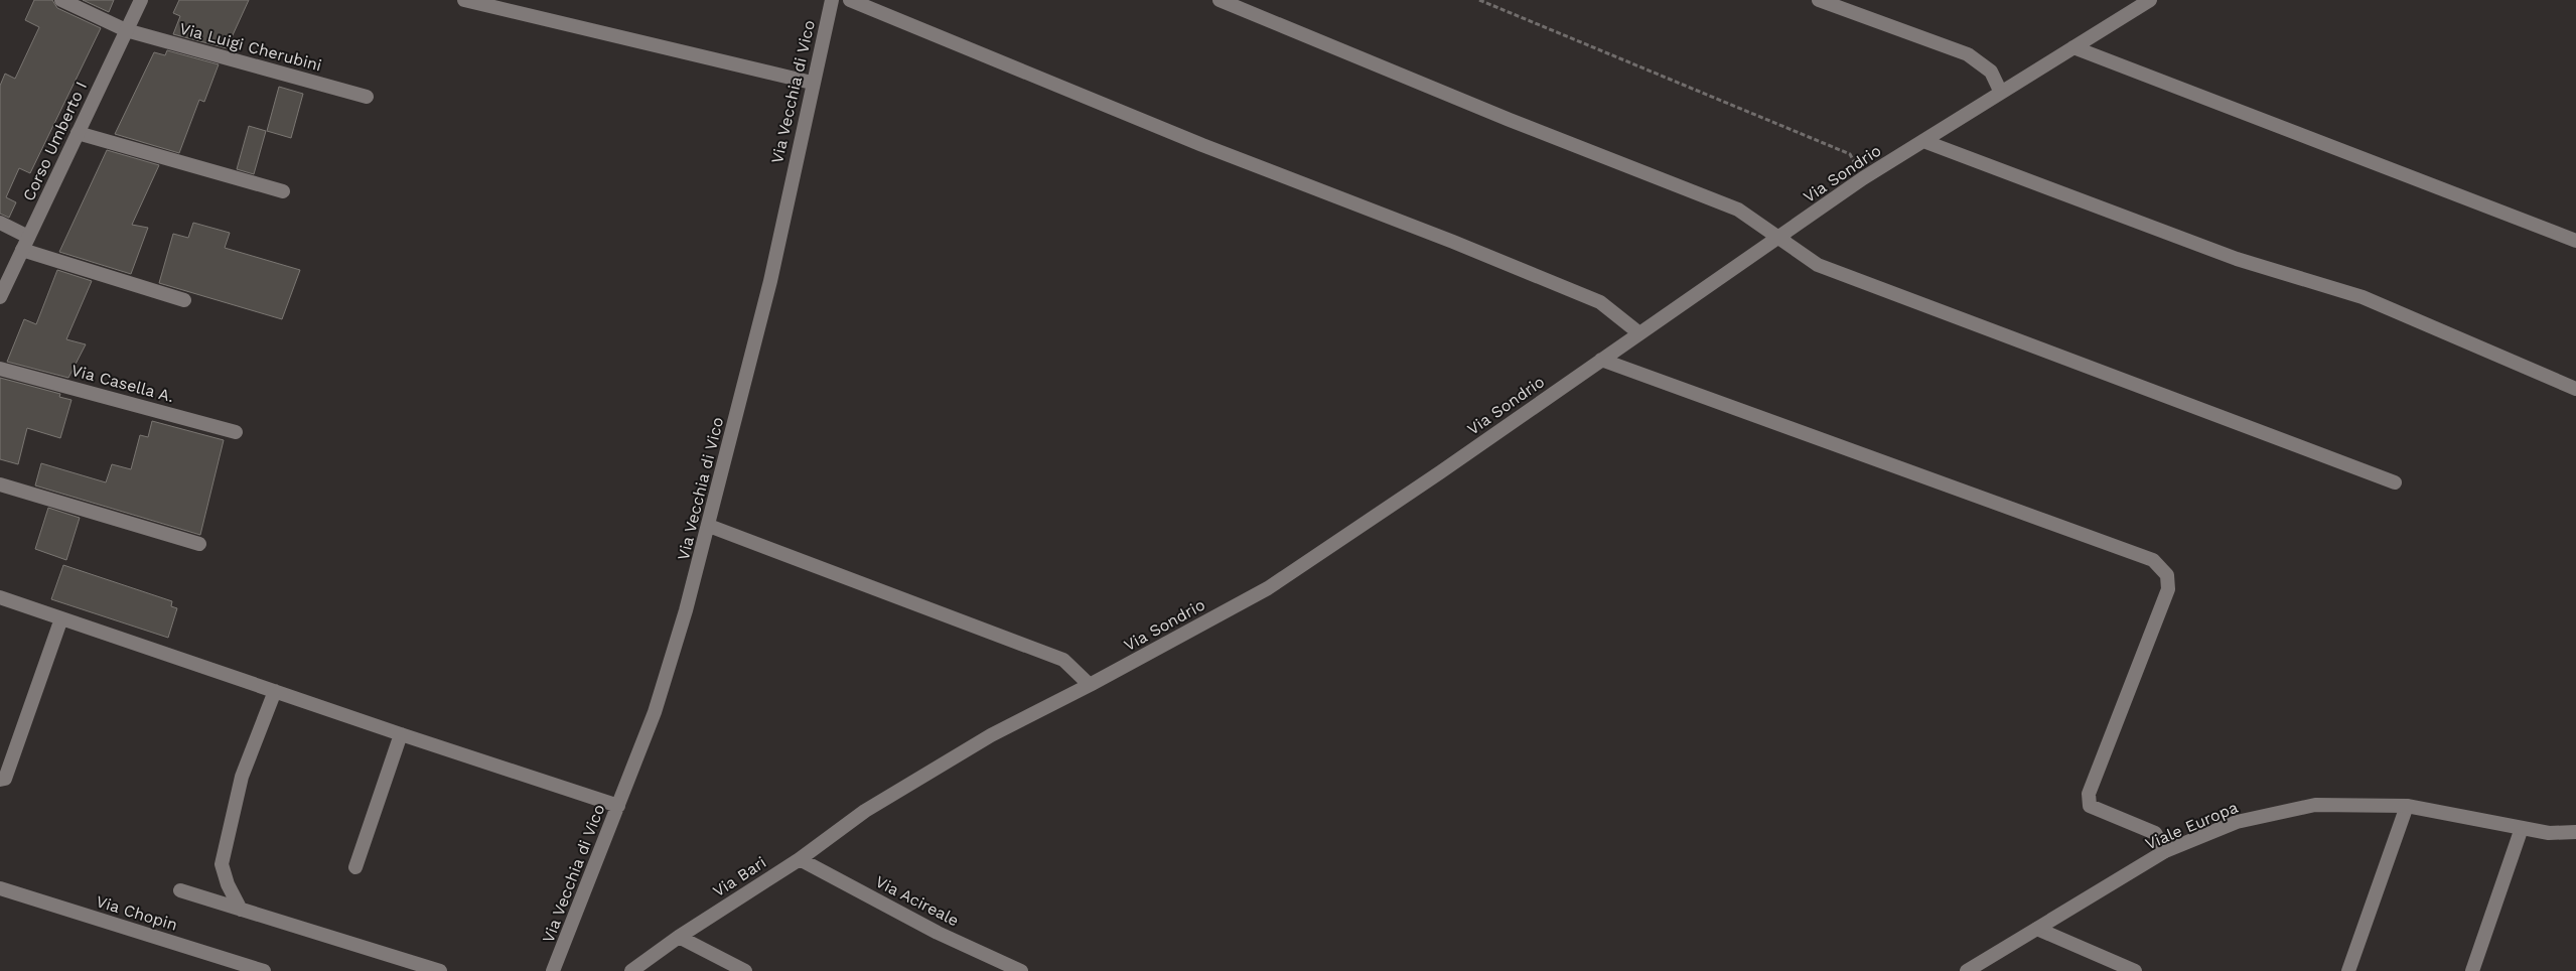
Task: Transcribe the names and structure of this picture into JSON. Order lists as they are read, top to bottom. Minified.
{"streets":{"street":["Via Luigi Cherubini","Via Vecchia di Vico","Corso Umberto I","Via Sondrio","Via Casella A.","Viale Europa","Via Bari","Via Acireale","Via Chopin"]},"crossings":[["Via Luigi Cherubini","Corso Umberto I"],["Via Sondrio","Via Bari"],["Via Bari","Via Acireale"]]}
